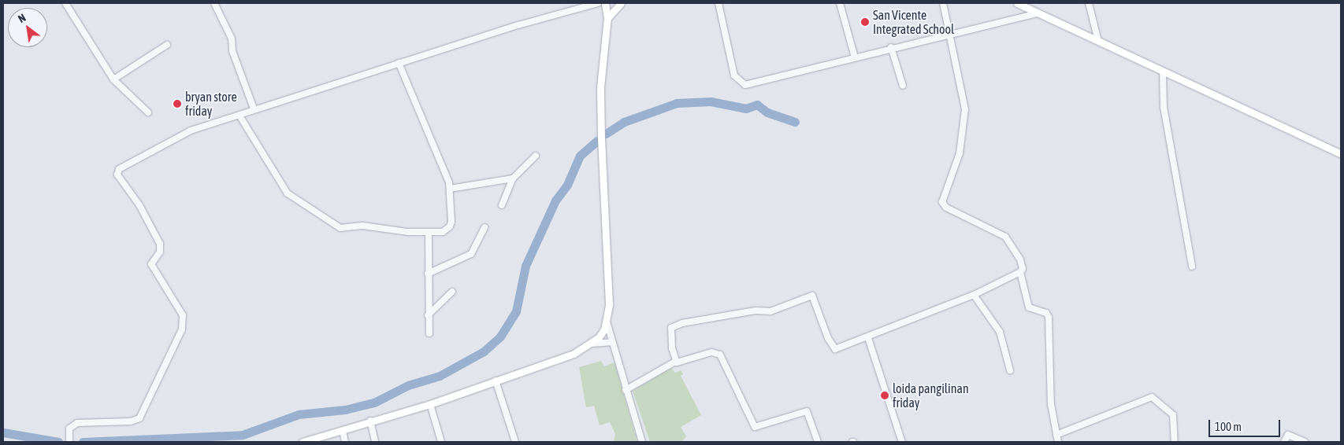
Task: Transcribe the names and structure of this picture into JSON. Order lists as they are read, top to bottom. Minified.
{"places":["San Vicente Integrated School","bryan store friday","loida pangilinan friday"],"scale_bar":"100 m","north":"top left"}
